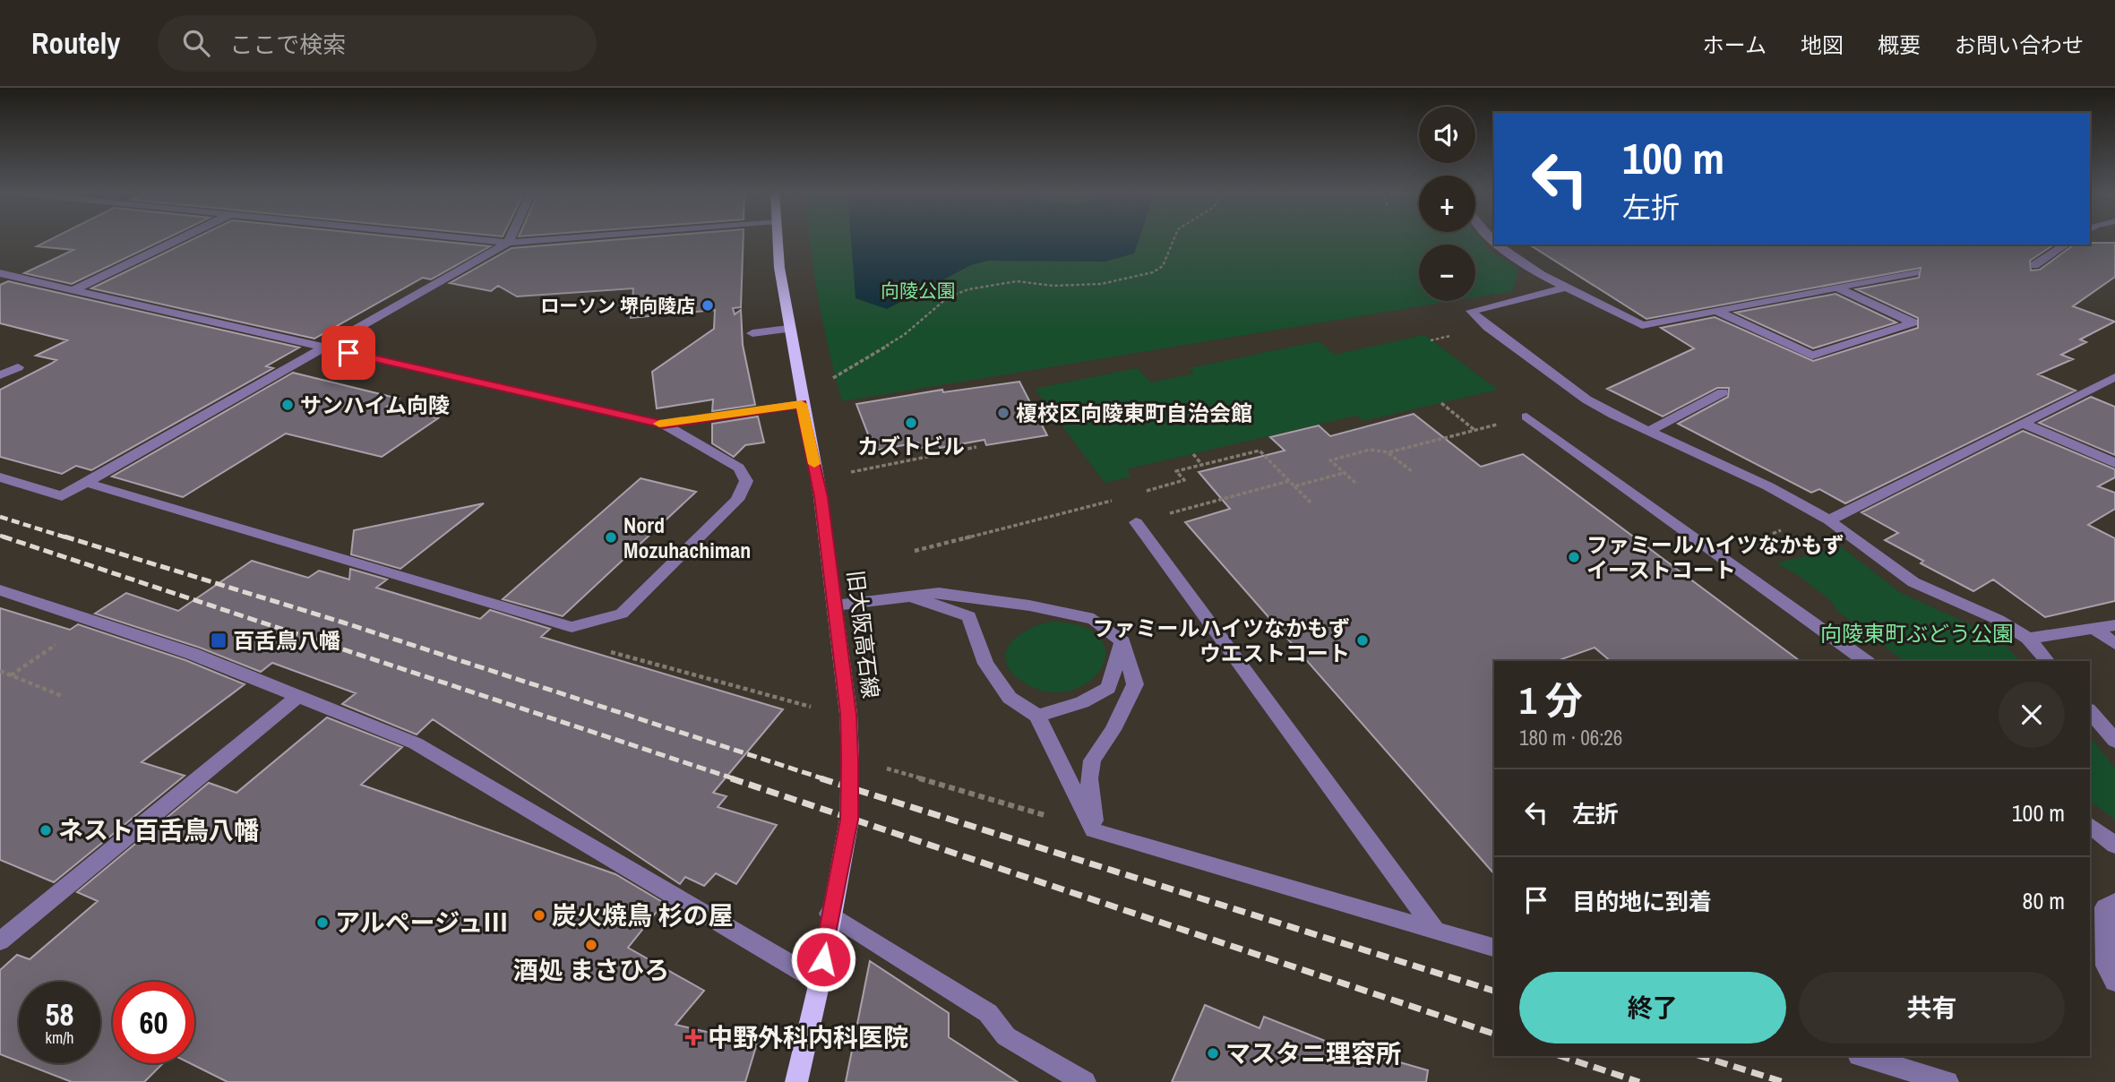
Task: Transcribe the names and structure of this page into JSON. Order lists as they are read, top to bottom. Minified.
{"streets":{"main road":["旧大阪高石線"]},"parks":["向陵公園","向陵東町ぶどう公園"],"places":{"other":["ローソン 堺向陵店","サンハイム向陵","榎校区向陵東町自治会館","カズトビル","Nord Mozuhachiman","ファミールハイツなかもず イーストコート","ファミールハイツなかもず ウエストコート","ネスト百舌鳥八幡","炭火焼鳥 杉の屋","アルページュⅢ","酒処 まさひろ","マスタニ理容所"],"transit":["百舌鳥八幡"],"health":["中野外科内科医院"]},"page":{"header":"Routely","search":"ここで検索","nav":["ホーム","地図","概要","お問い合わせ"],"map_buttons":["+","−"],"turn":["100 m","左折"],"heading":["1 分","180 m · 06:26"],"list":[{"name":"左折","value":"100 m"},{"name":"目的地に到着","value":"80 m"}],"buttons":["終了","共有"],"speed":"58 km/h","limit":"60"}}
